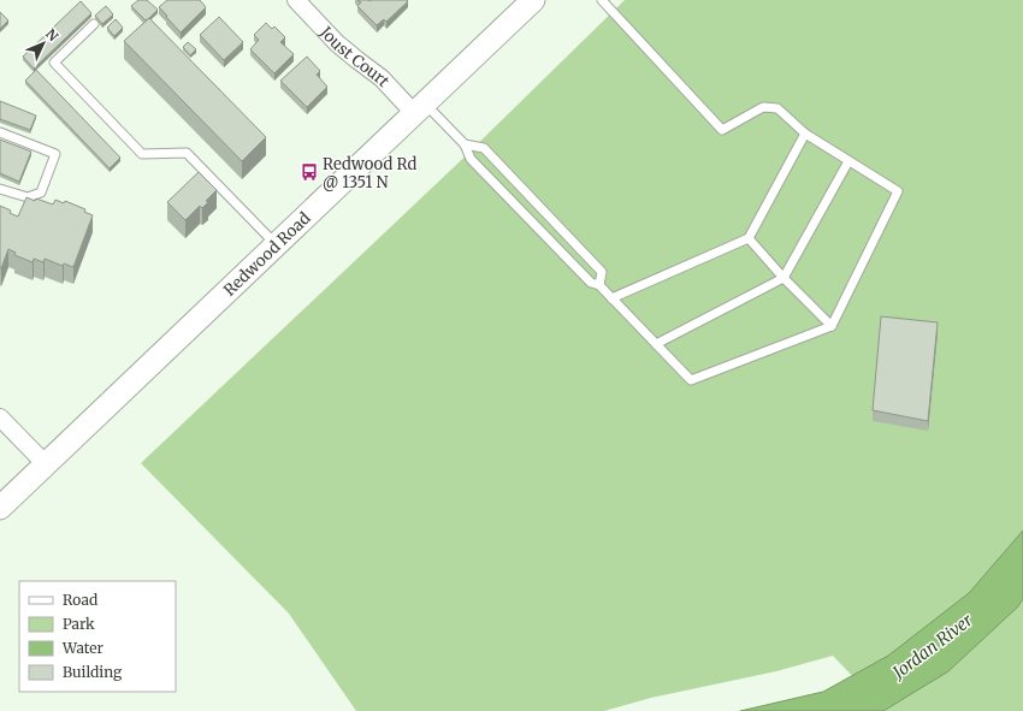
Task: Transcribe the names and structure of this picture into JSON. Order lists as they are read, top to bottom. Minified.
{"streets":{"main road":["Redwood Road"],"street":["Joust Court"]},"crossings":[["Joust Court","Redwood Road"]],"water":["Jordan River"],"places":{"bus stop":["Redwood Rd @ 1351 N"]},"legend":["Road","Park","Water","Building"],"north":"top right"}
